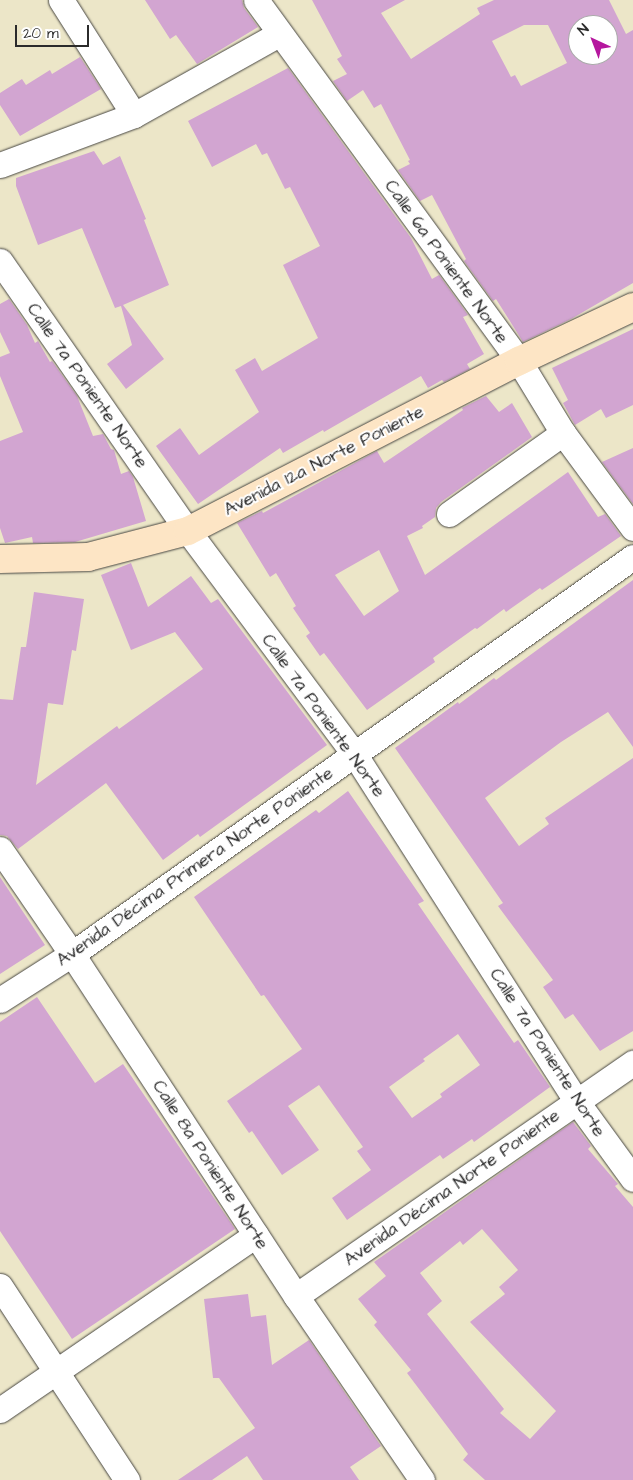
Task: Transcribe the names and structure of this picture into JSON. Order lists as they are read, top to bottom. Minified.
{"streets":{"street":["Calle 6a Poniente Norte","Calle 7a Poniente Norte","Avenida 12a Norte Poniente","Avenida Décima Primera Norte Poniente","Calle 8a Poniente Norte","Avenida Décima Norte Poniente"]},"crossings":[["Calle 6a Poniente Norte","Avenida 12a Norte Poniente"],["Calle 7a Poniente Norte","Avenida 12a Norte Poniente"],["Calle 7a Poniente Norte","Avenida Décima Primera Norte Poniente"],["Calle 7a Poniente Norte","Avenida Décima Norte Poniente"],["Avenida Décima Primera Norte Poniente","Calle 8a Poniente Norte"],["Calle 8a Poniente Norte","Avenida Décima Norte Poniente"]],"scale_bar":"20 m","north":"top left"}
